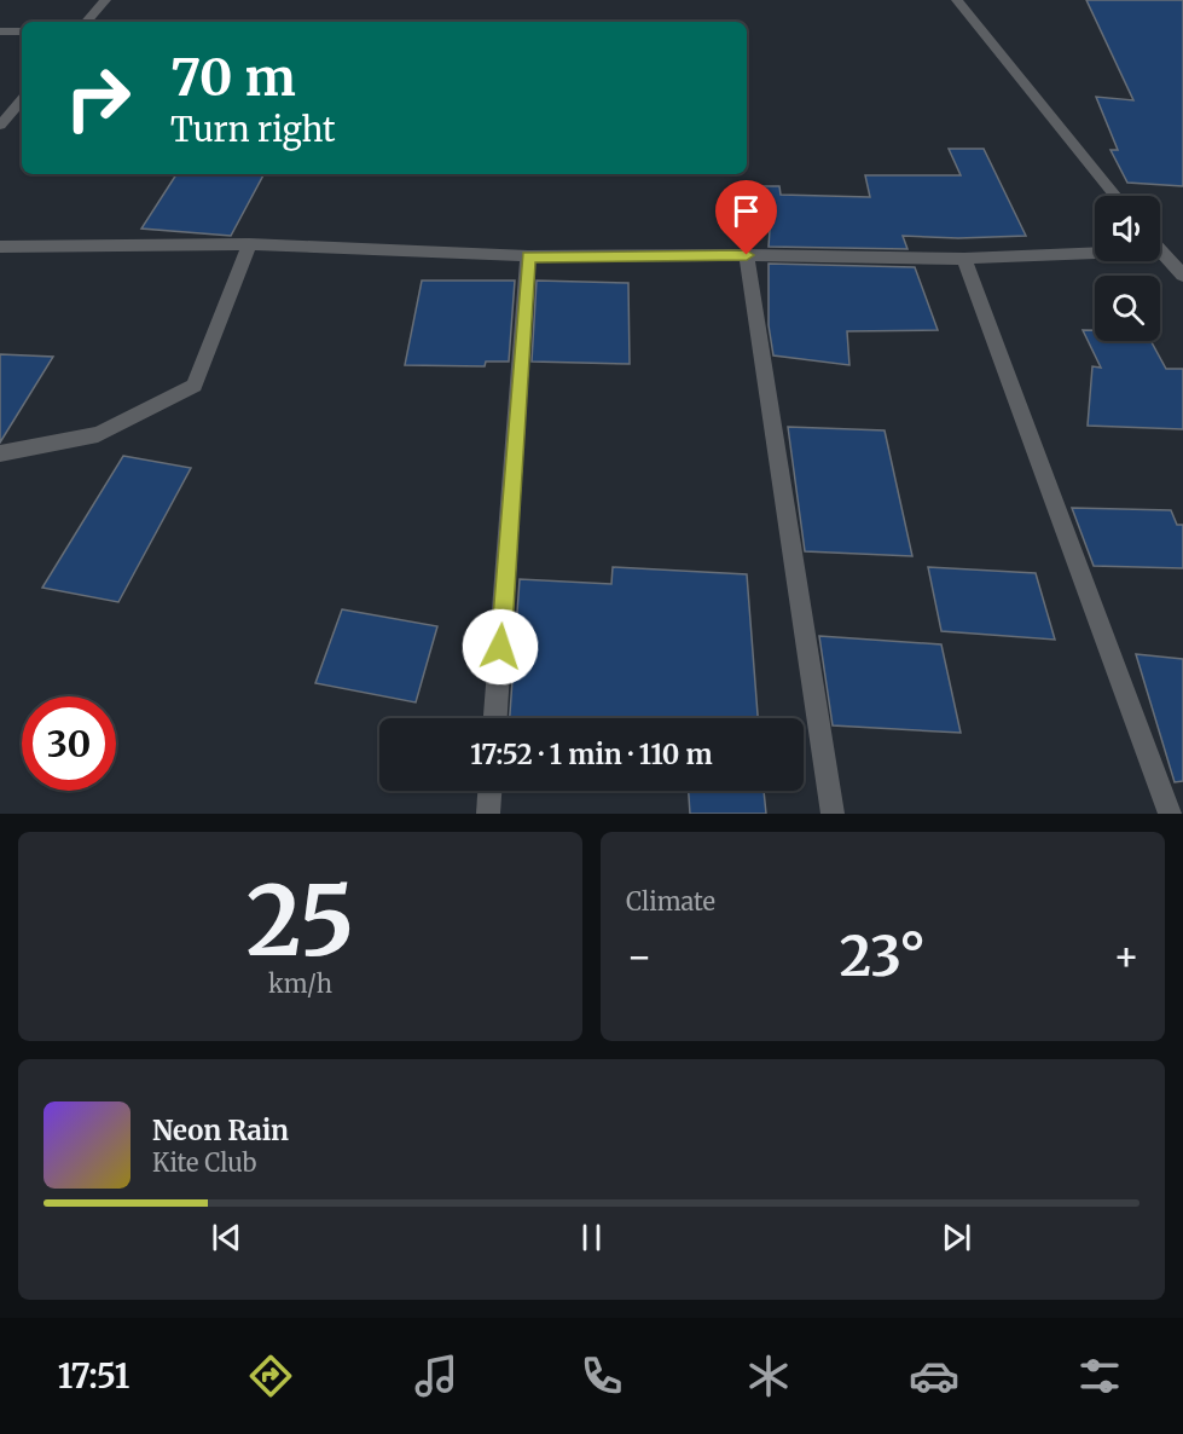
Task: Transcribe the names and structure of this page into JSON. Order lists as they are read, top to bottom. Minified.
{"page":{"turn":["70 m","Turn right"],"limit":"30","trip":"17:52 · 1 min · 110 m","tile":[["25","km/h"],"Climate"],"heat":["−","23°","+"],"song":["Neon Rain","Kite Club"],"tabs":"17:51"}}
